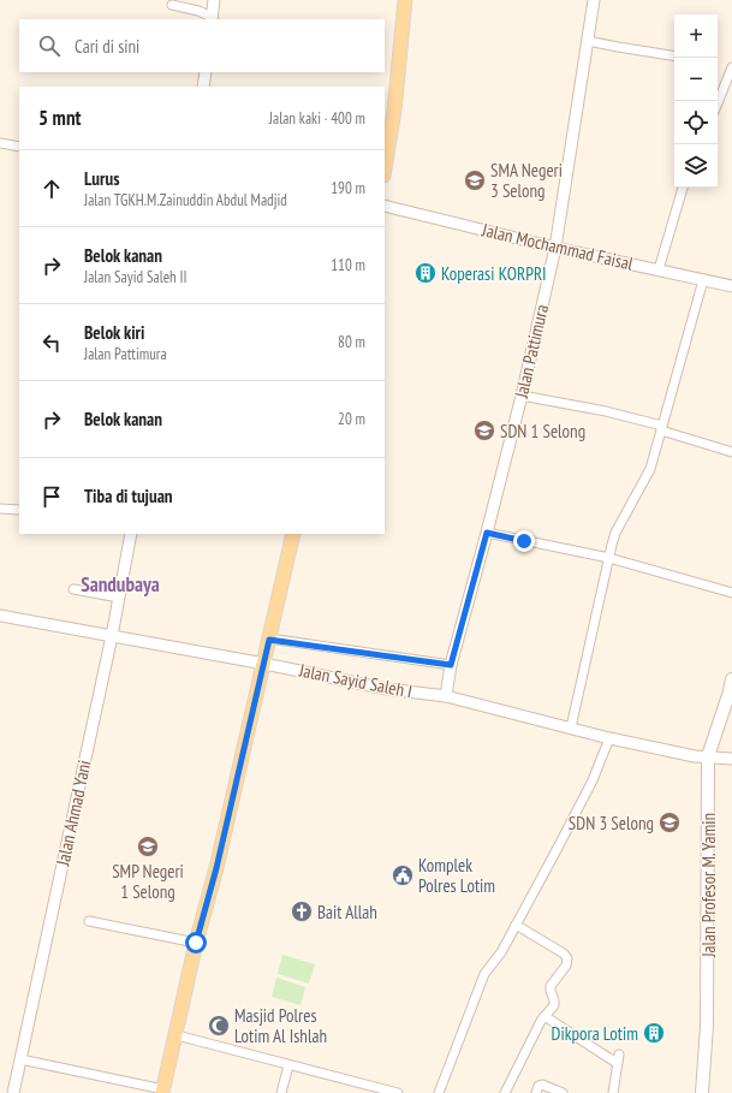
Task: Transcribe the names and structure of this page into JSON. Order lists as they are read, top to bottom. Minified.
{"streets":{"main road":["Jalan Profesor M. Yamin"],"street":["Jalan Mochammad Faisal","Jalan Pattimura","Jalan Sayid Saleh I","Jalan Ahmad Yani"]},"crossings":[["Jalan Mochammad Faisal","Jalan Pattimura"],["Jalan Pattimura","Jalan Sayid Saleh I"],["Jalan Sayid Saleh I","Jalan Ahmad Yani"],["Jalan Sayid Saleh I","Jalan Profesor M. Yamin"]],"districts":["Sandubaya"],"places":{"school or university":["SMA Negeri 3 Selong","SDN 1 Selong","SDN 3 Selong","SMP Negeri 1 Selong"],"building":["Koperasi KORPRI","Dikpora Lotim"],"public building":["Komplek Polres Lotim"],"church":["Bait Allah"],"mosque":["Masjid Polres Lotim Al Ishlah"]},"page":{"map_buttons":["+","−"],"search":"Cari di sini","heading":["5 mnt","Jalan kaki · 400 m"],"list":[["Lurus","Jalan TGKH.M.Zainuddin Abdul Madjid","190 m"],["Belok kanan","Jalan Sayid Saleh II","110 m"],["Belok kiri","Jalan Pattimura","80 m"],["Belok kanan","20 m"],"Tiba di tujuan"]}}
